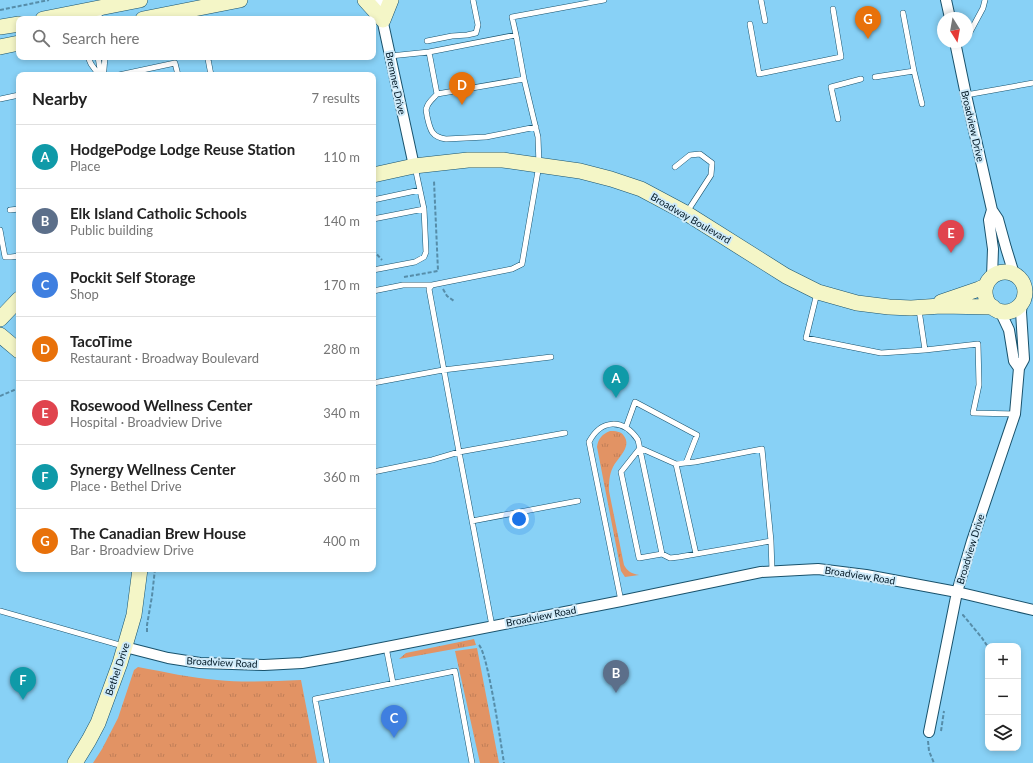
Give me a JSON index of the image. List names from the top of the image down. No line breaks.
{"streets":{"street":["Bremner Drive","Broadview Drive","Broadway Boulevard","Broadview Road","Bethel Drive"]},"crossings":[["Bremner Drive","Broadway Boulevard"],["Broadview Drive","Broadway Boulevard"],["Broadview Drive","Broadview Road"],["Broadview Road","Bethel Drive"]],"north":"bottom","page":{"pins":["G","D","E","A","B","F","C"],"search":"Search here","heading":["Nearby","7 results"],"list":[{"mark":"A","name":"HodgePodge Lodge Reuse Station","note":"Place","value":"110 m"},{"mark":"B","name":"Elk Island Catholic Schools","note":"Public building","value":"140 m"},{"mark":"C","name":"Pockit Self Storage","note":"Shop","value":"170 m"},{"mark":"D","name":"TacoTime","note":"Restaurant · Broadway Boulevard","value":"280 m"},{"mark":"E","name":"Rosewood Wellness Center","note":"Hospital · Broadview Drive","value":"340 m"},{"mark":"F","name":"Synergy Wellness Center","note":"Place · Bethel Drive","value":"360 m"},{"mark":"G","name":"The Canadian Brew House","note":"Bar · Broadview Drive","value":"400 m"}],"map_buttons":["+","−"]}}
